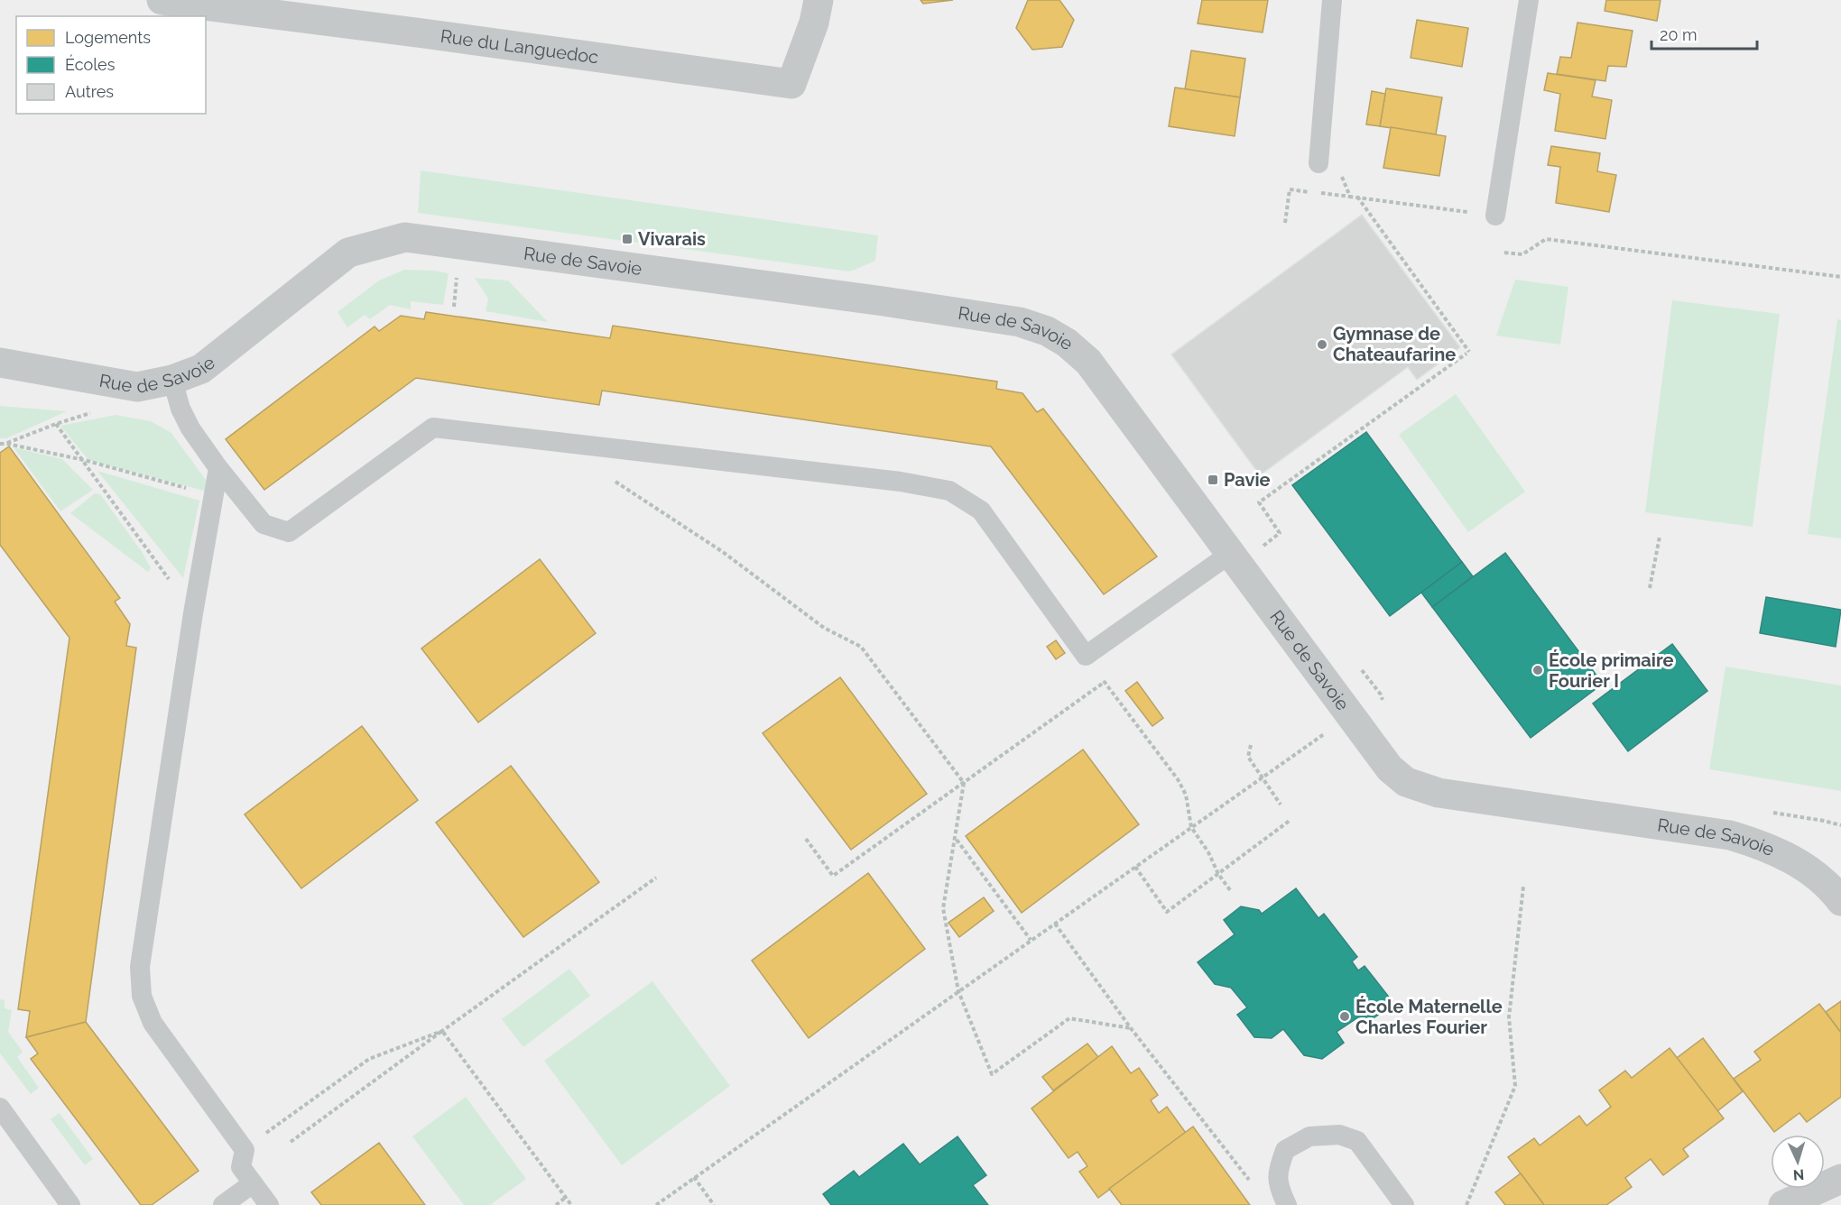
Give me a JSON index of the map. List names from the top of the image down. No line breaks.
{"streets":{"street":["Rue du Languedoc","Rue de Savoie"]},"places":{"transit":["Vivarais","Pavie"],"other":["Gymnase de Chateaufarine","École primaire Fourier I","École Maternelle Charles Fourier"]},"legend":["Logements","Écoles","Autres"],"scale_bar":"20 m","north":"bottom"}
